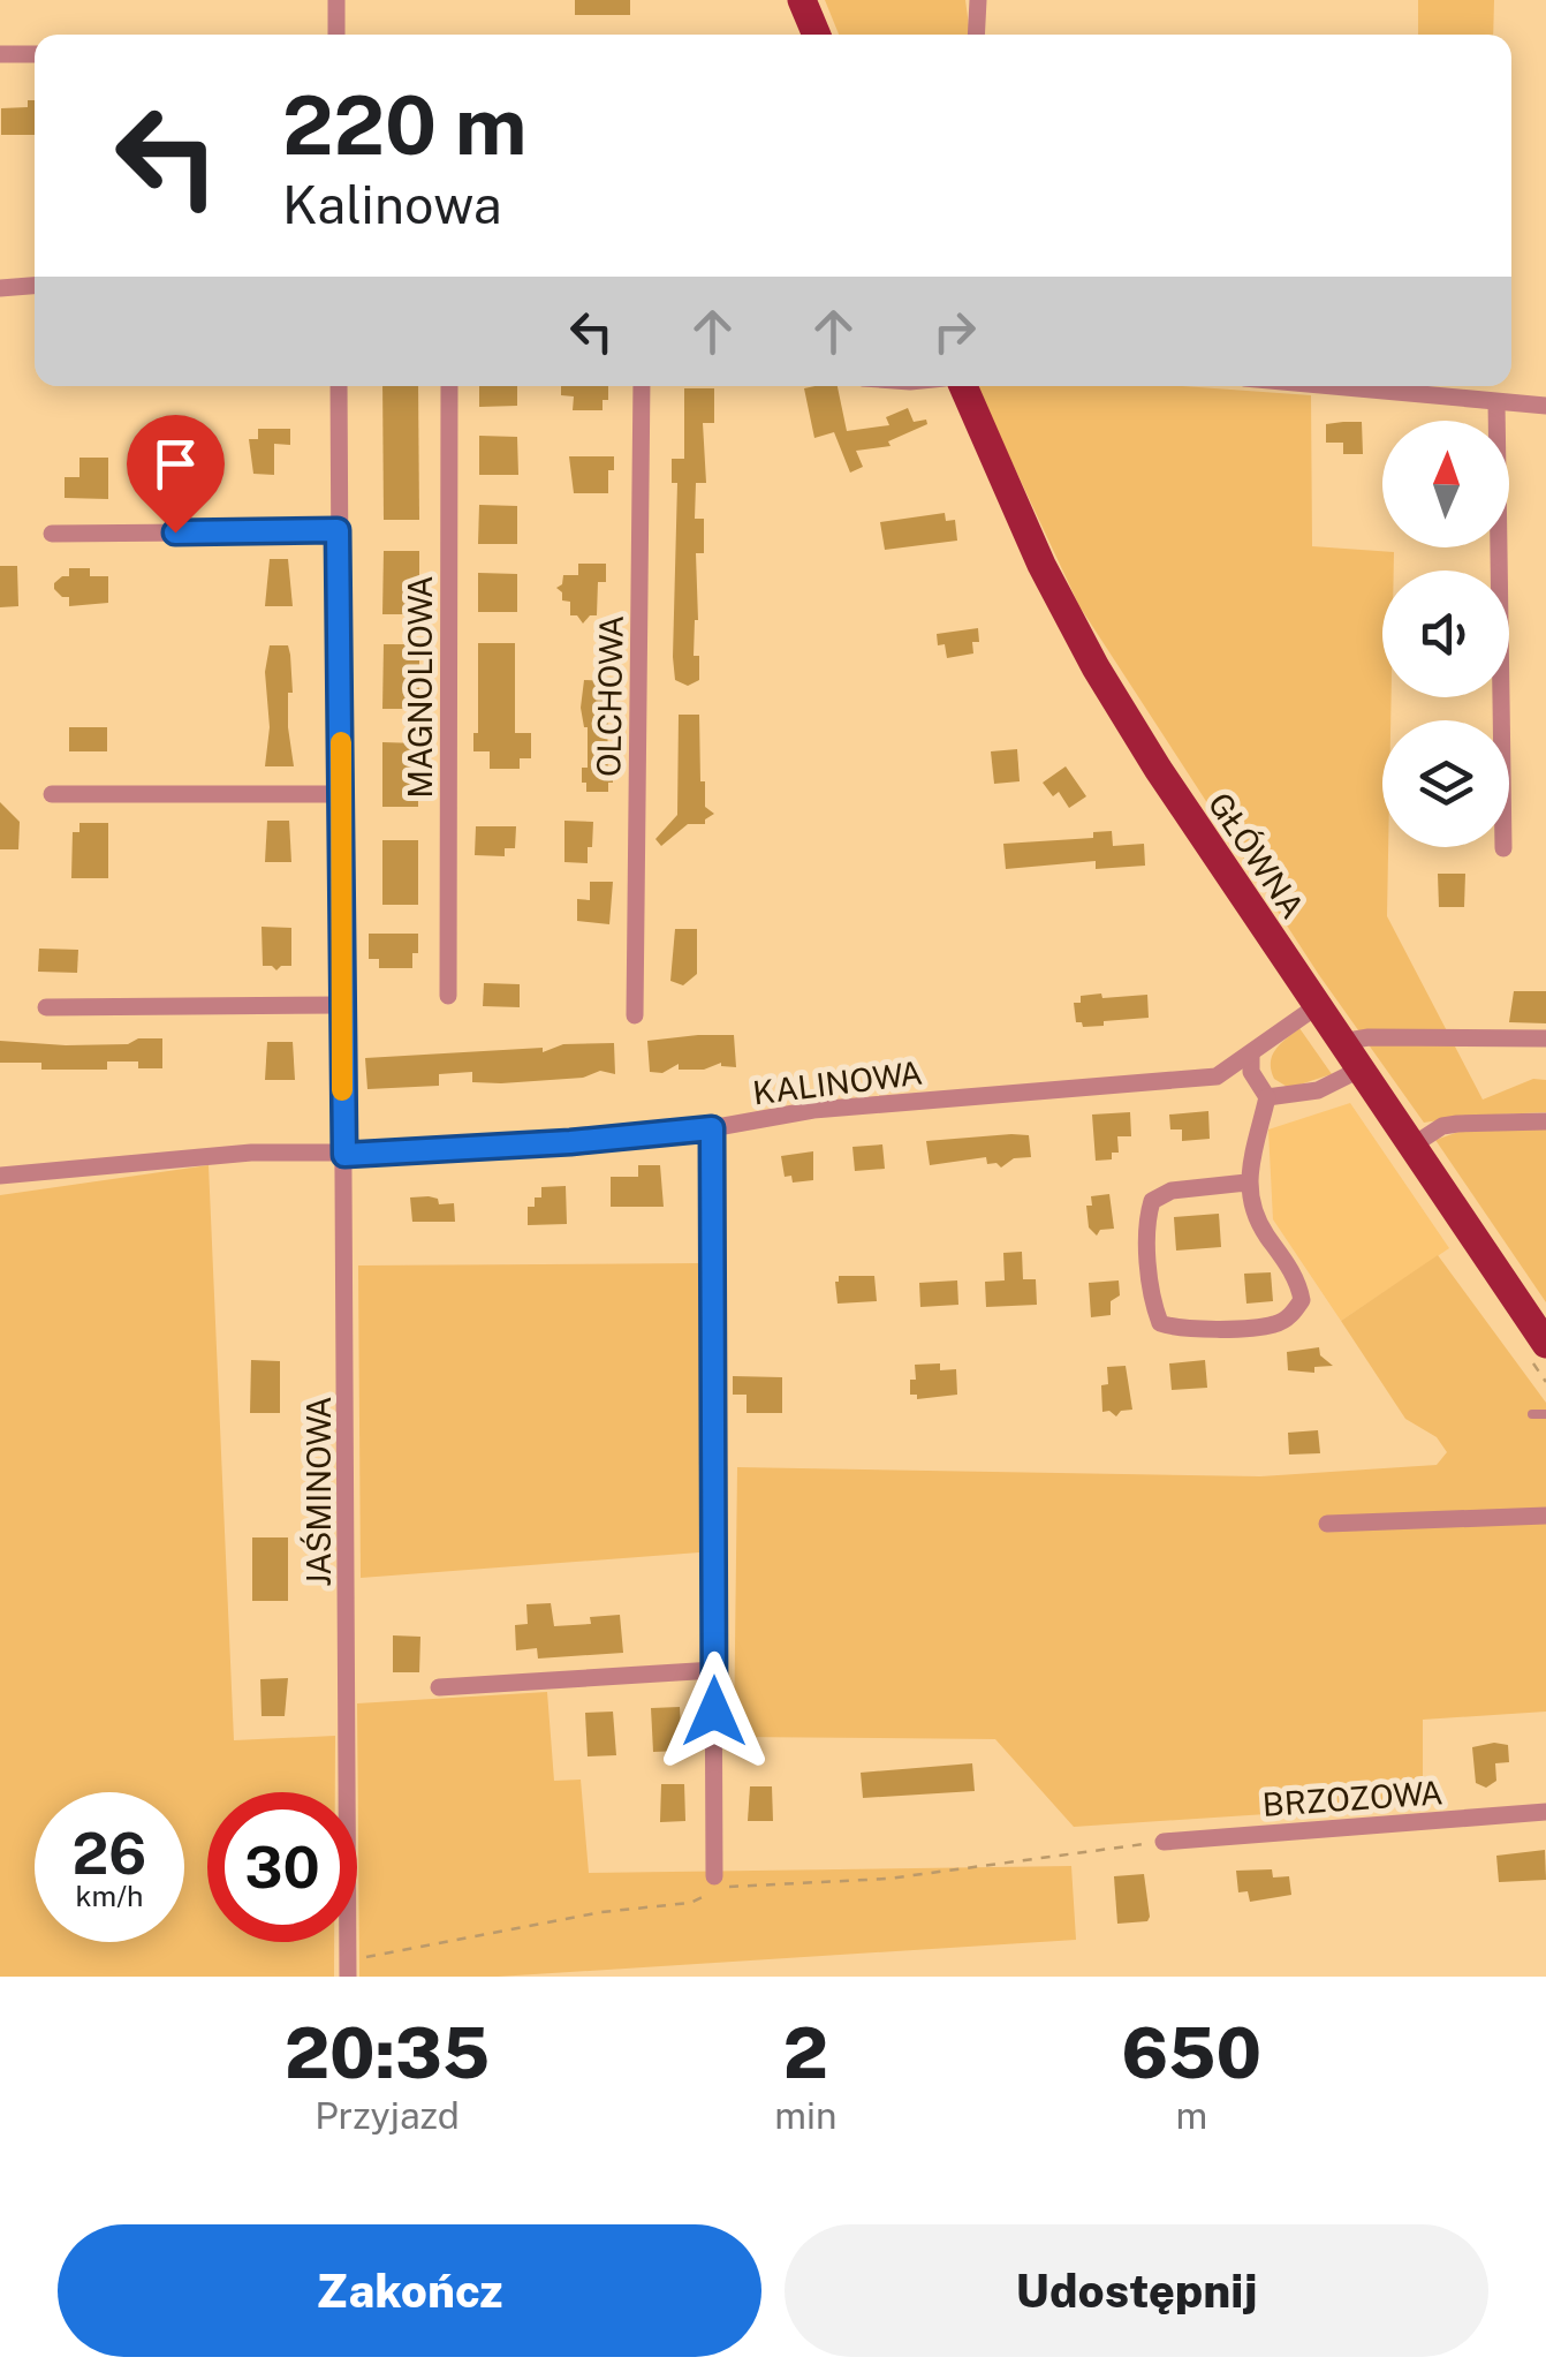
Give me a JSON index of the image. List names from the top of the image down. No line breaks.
{"streets":{"main road":["GŁÓWNA"],"street":["MAGNOLIOWA","OLCHOWA","KALINOWA","JAŚMINOWA","BRZOZOWA"]},"crossings":[["GŁÓWNA","KALINOWA"],["KALINOWA","JAŚMINOWA"]],"north":"top","page":{"turn":["220 m","Kalinowa"],"speed":"26 km/h","limit":"30","eta":["20:35","Przyjazd","2","min","650","m"],"buttons":["Zakończ","Udostępnij"]}}
